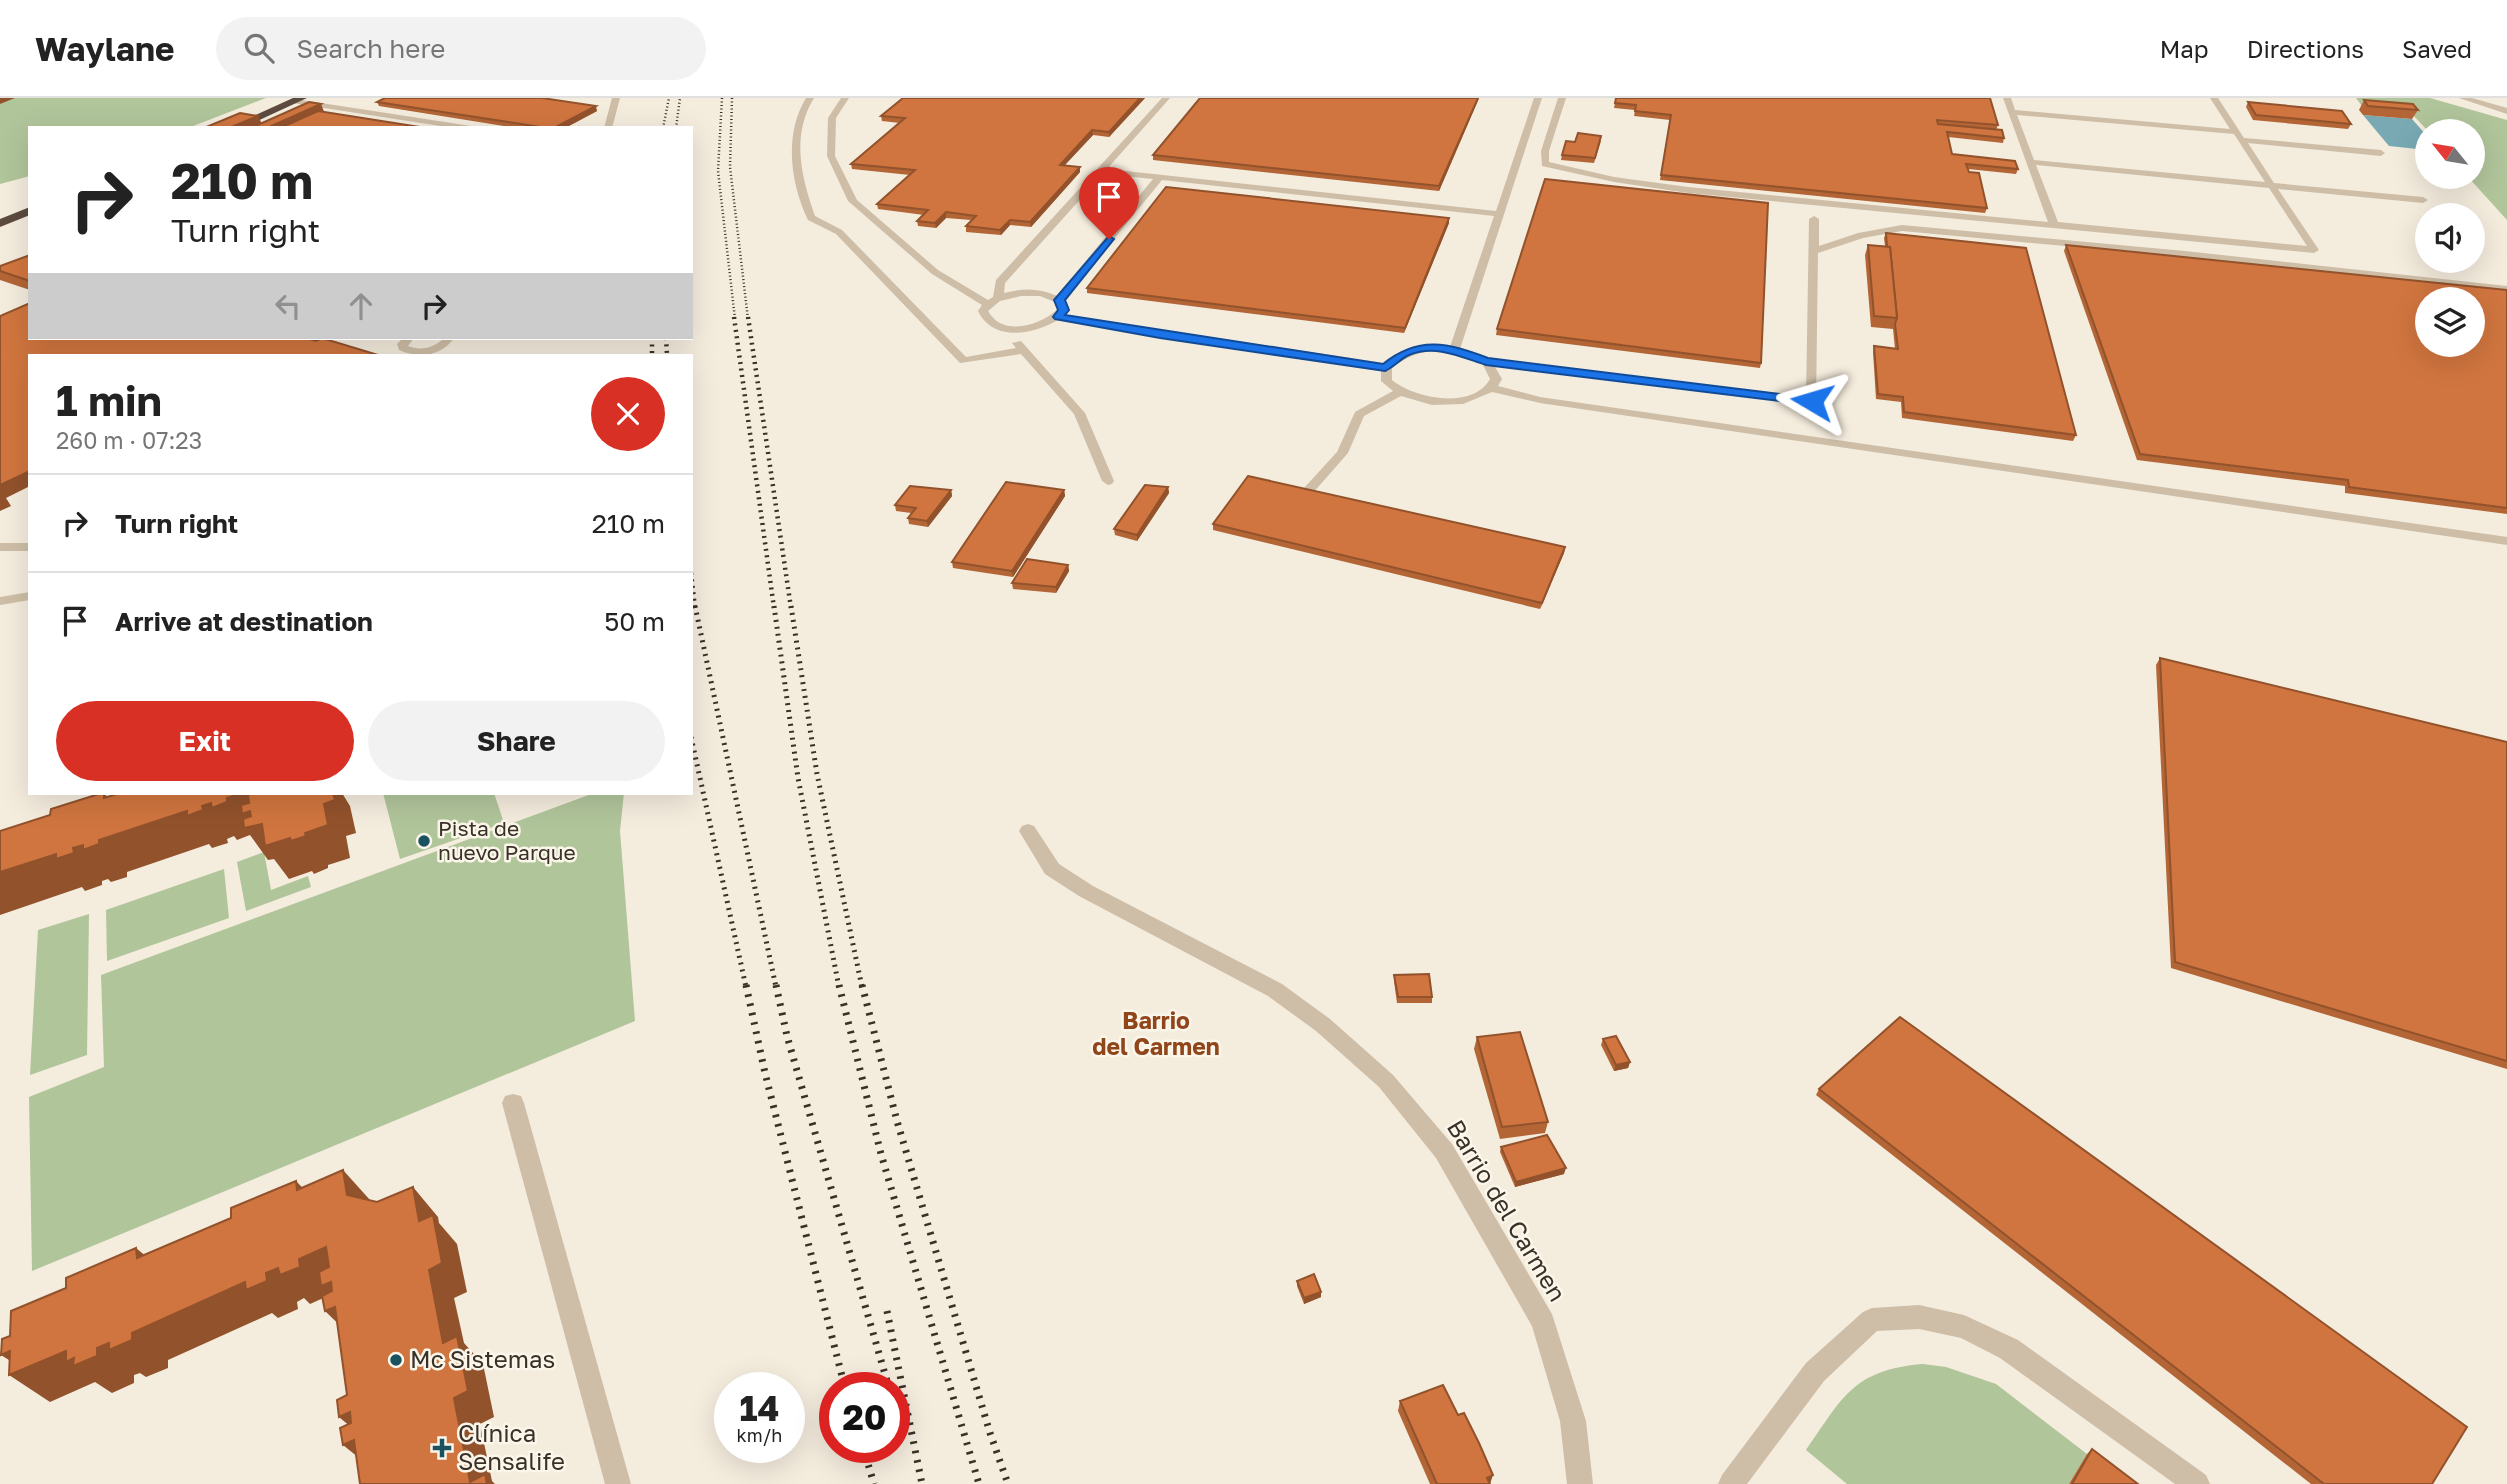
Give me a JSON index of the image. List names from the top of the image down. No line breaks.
{"streets":{"street":["Barrio del Carmen"]},"districts":["Barrio del Carmen"],"places":{"other":["Pista de nuevo Parque","Mc Sistemas"],"health":["Clínica Sensalife"]},"north":"top left","page":{"header":"Waylane","search":"Search here","nav":["Map","Directions","Saved"],"turn":["210 m","Turn right"],"heading":["1 min","260 m · 07:23"],"list":[{"name":"Turn right","value":"210 m"},{"name":"Arrive at destination","value":"50 m"}],"buttons":["Exit","Share"],"speed":"14 km/h","limit":"20"}}
